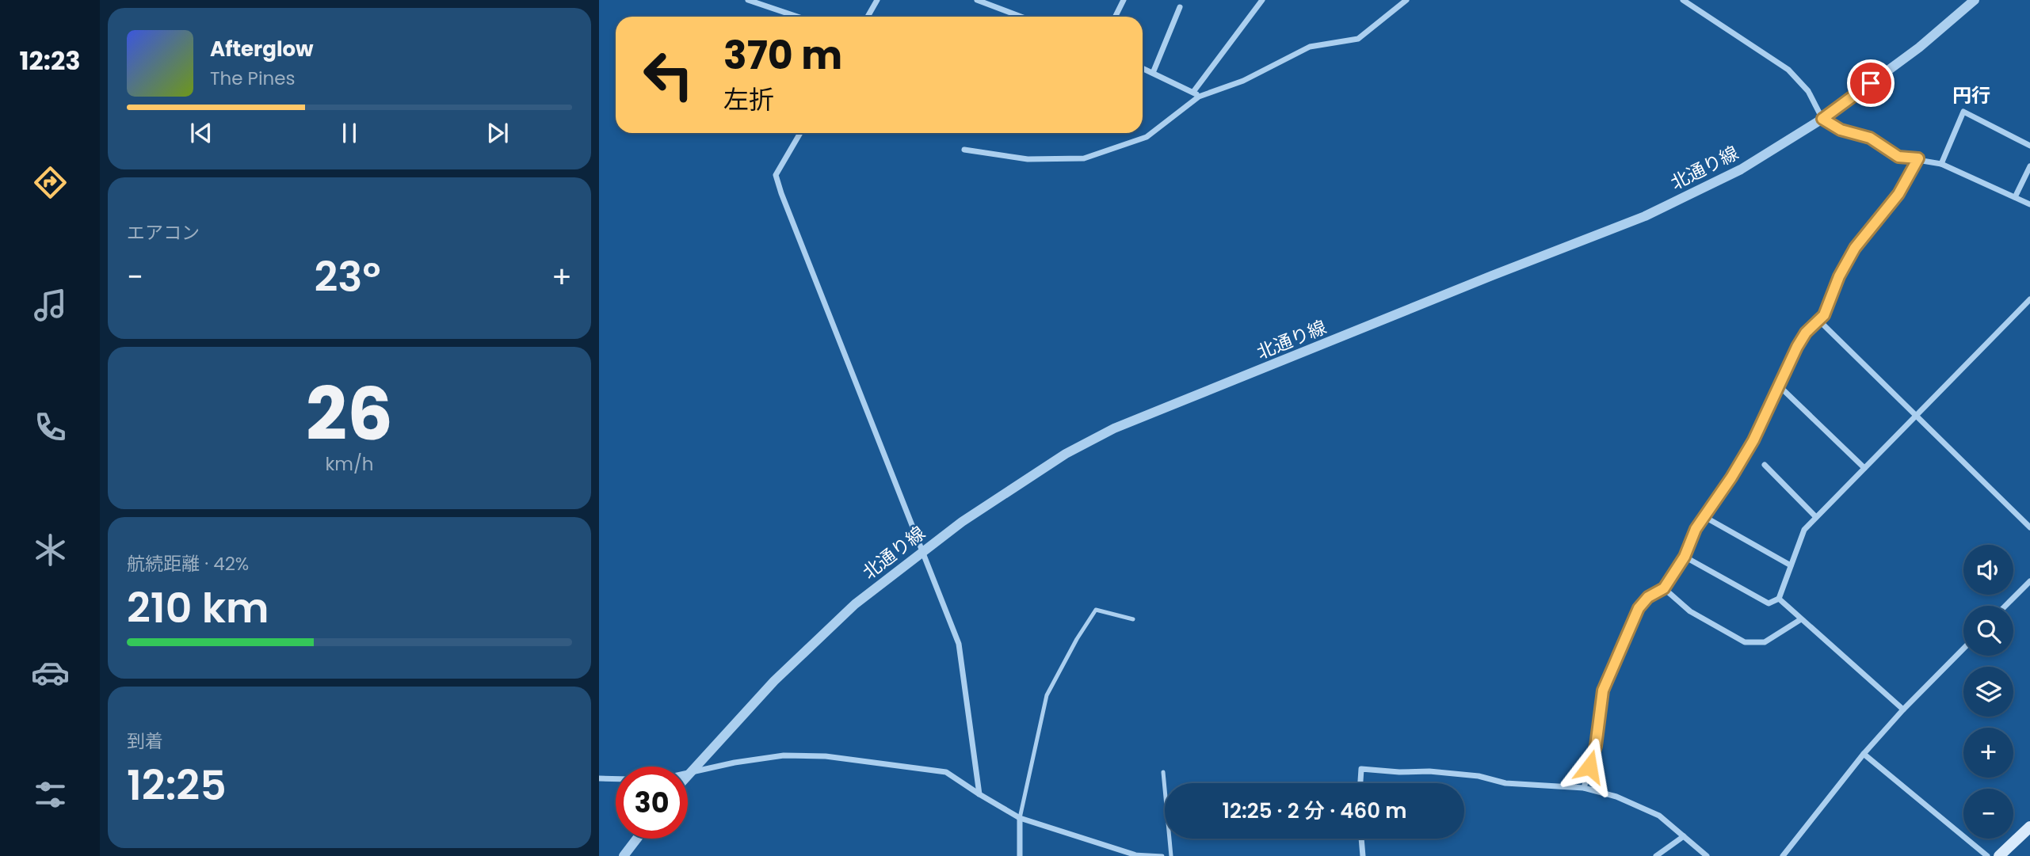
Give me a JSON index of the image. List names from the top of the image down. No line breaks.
{"streets":{"street":["北通り線"]},"districts":["円行"],"page":{"tabs":"12:23","turn":["370 m","左折"],"song":["Afterglow","The Pines"],"tile":["エアコン",["26","km/h"],["航続距離 · 42%","210 km"],["到着","12:25"]],"heat":["−","23°","+"],"map_buttons":["+","−"],"limit":"30","trip":"12:25 · 2 分 · 460 m"}}
